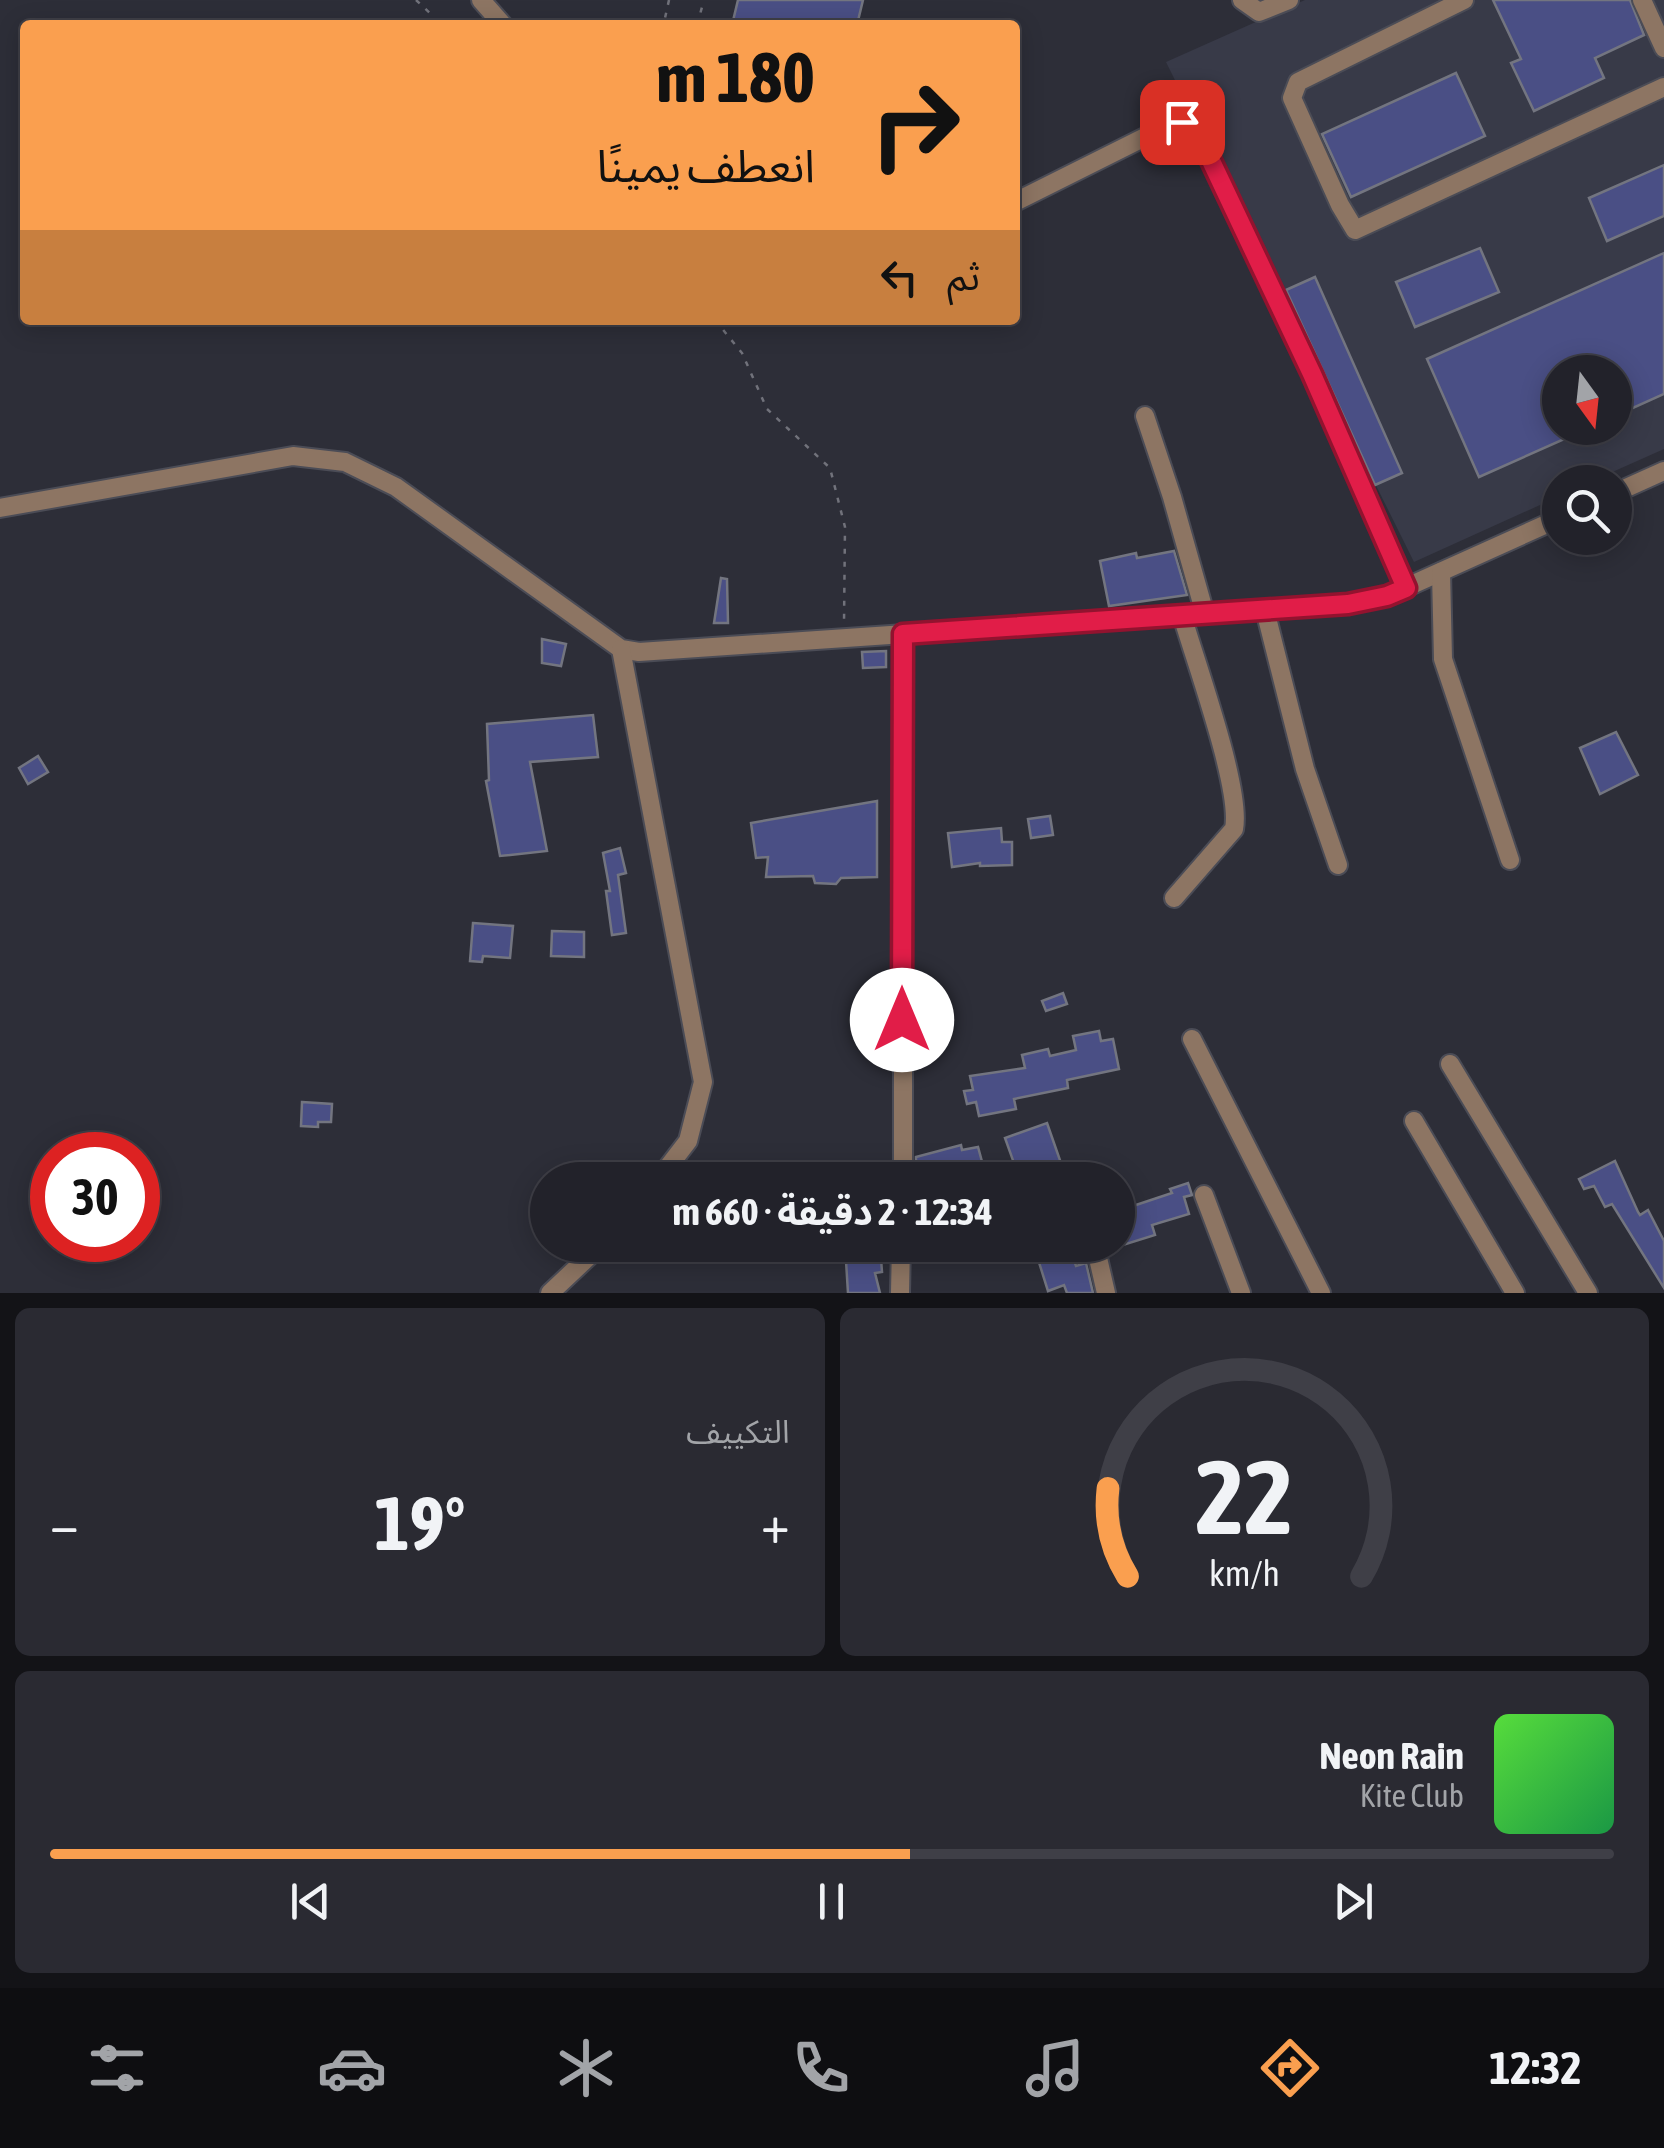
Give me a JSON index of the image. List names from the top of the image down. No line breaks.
{"north":"bottom","page":{"turn":["180 m","انعطف يمينًا"],"then":"ثم","limit":"30","trip":"12:34 · 2 دقيقة · 660 m","tile":"التكييف","heat":["−","19°","+"],"song":["Neon Rain","Kite Club"],"tabs":"12:32","gauge":["22","km/h"]}}
